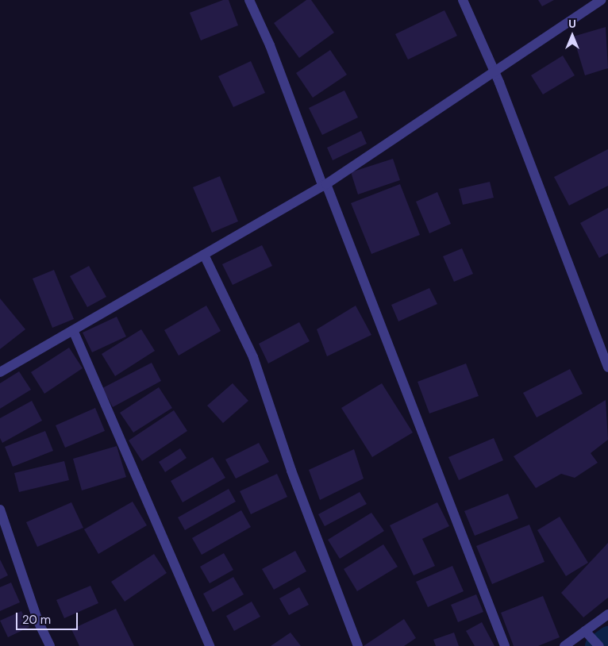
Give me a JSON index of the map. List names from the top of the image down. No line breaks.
{"scale_bar":"20 m","north":"top"}
